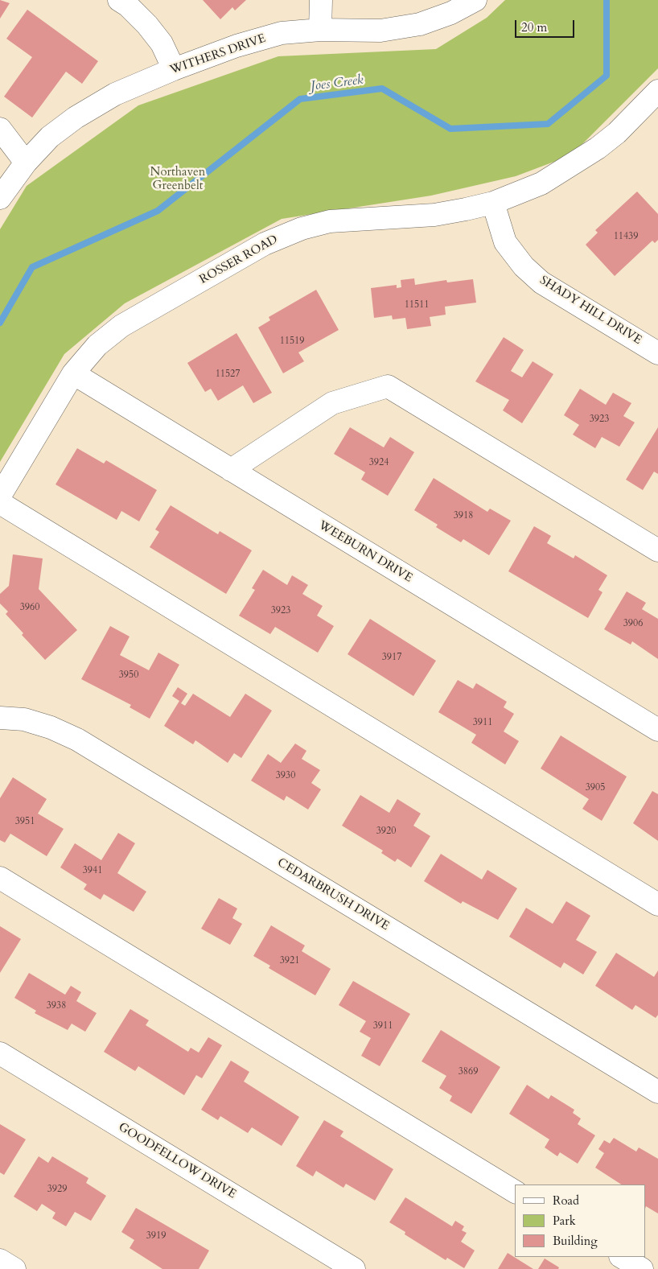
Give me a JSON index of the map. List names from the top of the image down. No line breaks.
{"streets":{"street":["WITHERS DRIVE","ROSSER ROAD","SHADY HILL DRIVE","WEEBURN DRIVE","CEDARBRUSH DRIVE","GOODFELLOW DRIVE"]},"crossings":[["ROSSER ROAD","SHADY HILL DRIVE"],["ROSSER ROAD","WEEBURN DRIVE"]],"water":["Joes Creek"],"parks":["Northaven Greenbelt"],"house_numbers":["11439","11511","11519","11527","3923","3924","3918","3960","3923","3906","3917","3950","3911","3930","3905","3951","3920","3941","3921","3938","3911","3869","3929","3919"],"legend":["Road","Park","Building"],"scale_bar":"20 m"}
